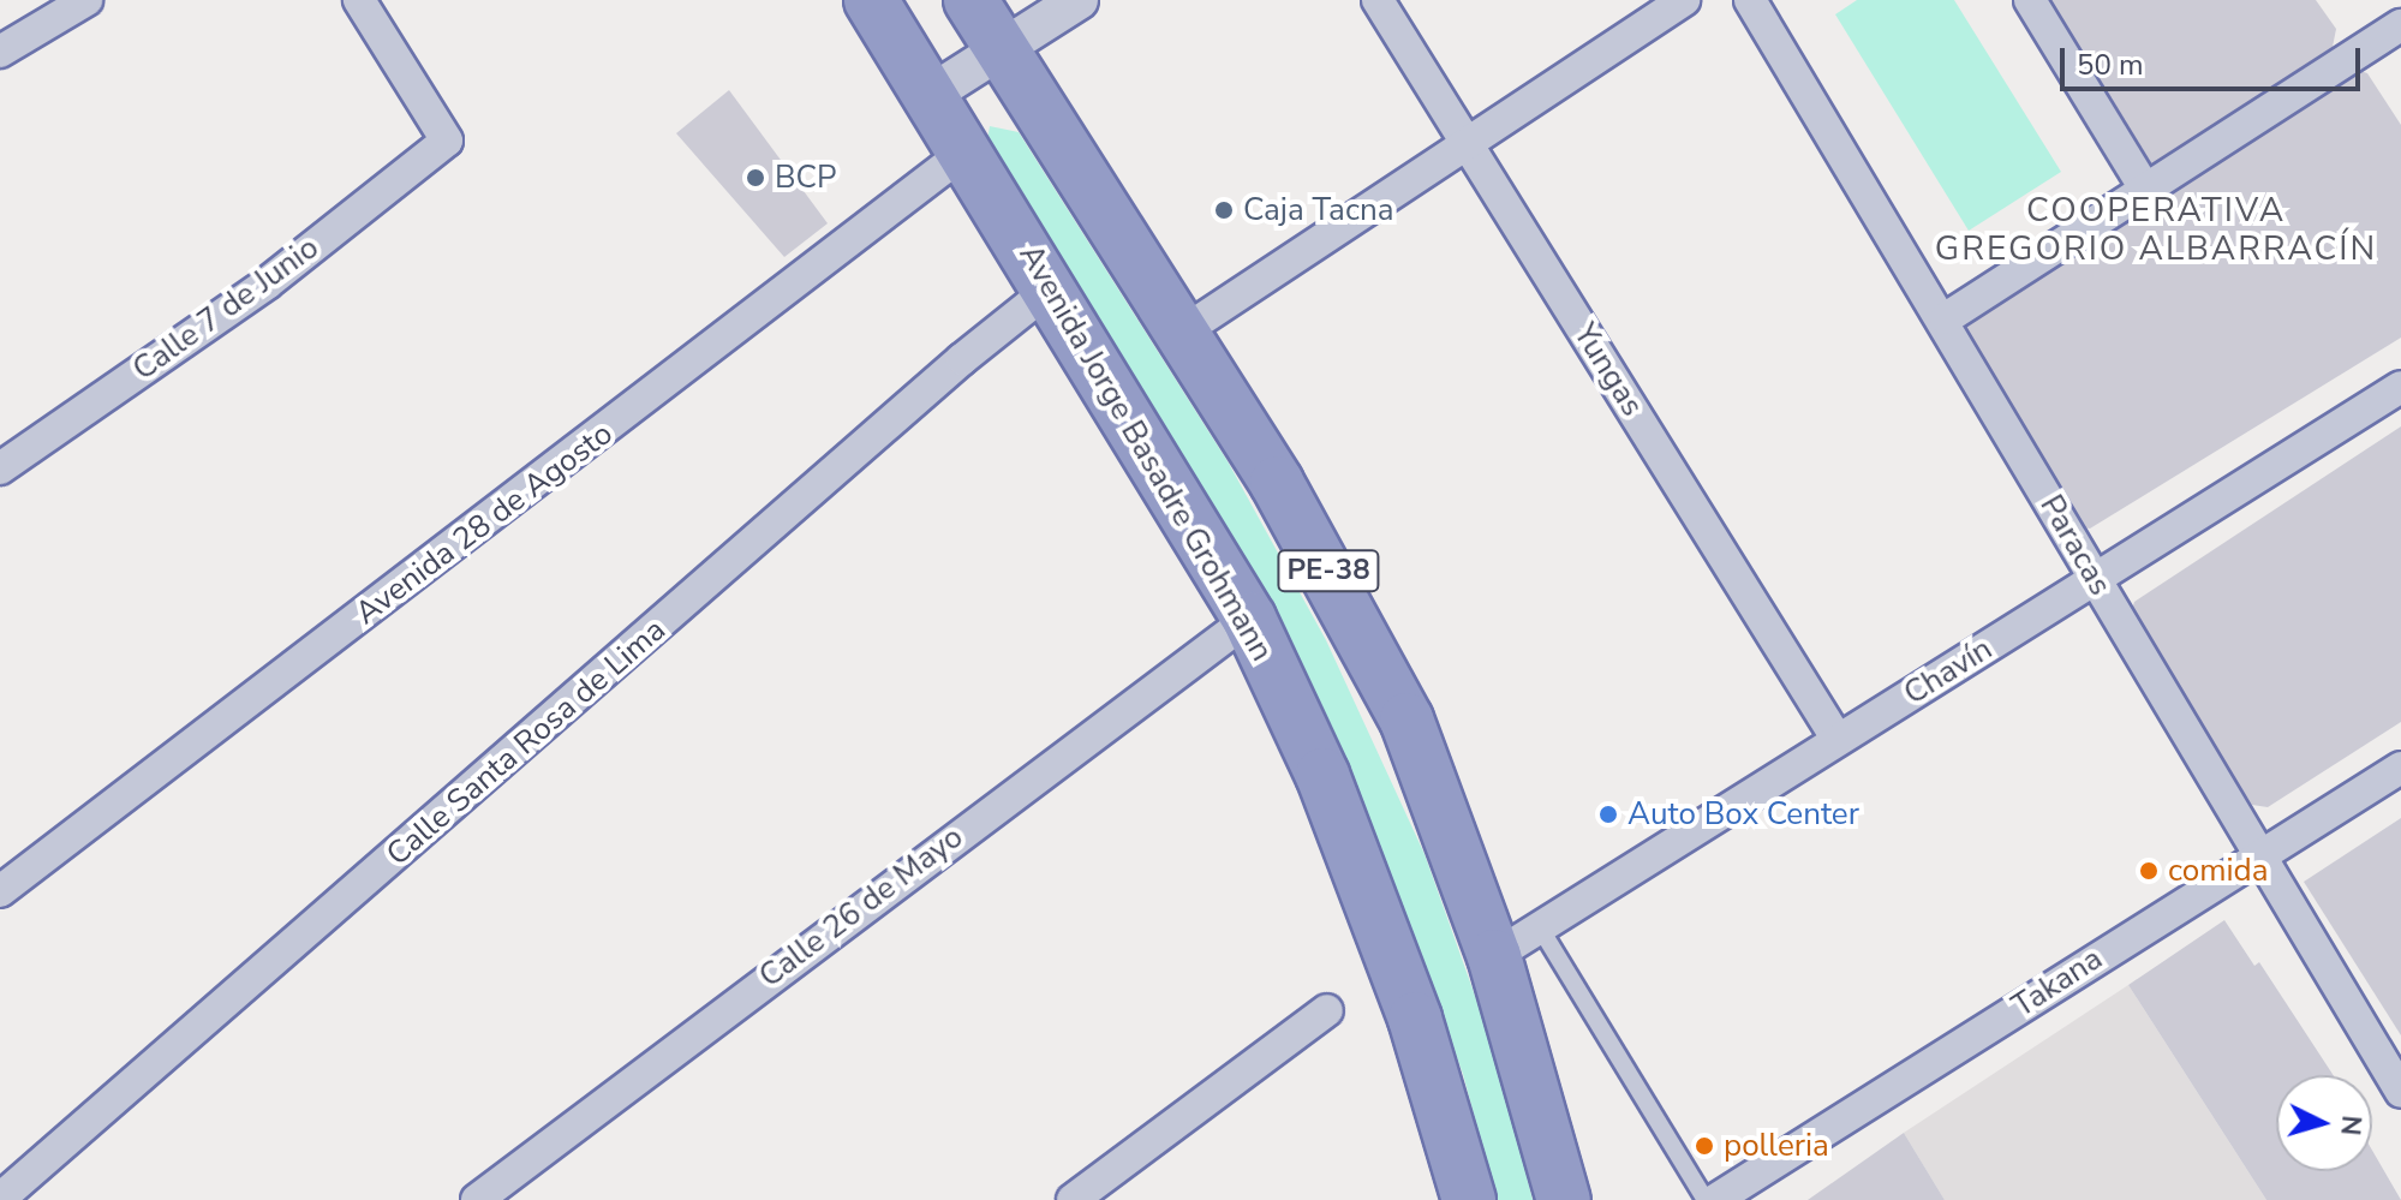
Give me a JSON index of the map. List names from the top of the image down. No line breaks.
{"streets":{"highway":["Avenida Jorge Basadre Grohmann","PE-38"],"street":["Calle 7 de Junio","Yungas","Avenida 28 de Agosto","Paracas","Chavín","Calle Santa Rosa de Lima","Calle 26 de Mayo","Takana"]},"crossings":[["Yungas","Chavín"],["Avenida Jorge Basadre Grohmann","Avenida 28 de Agosto"],["Avenida Jorge Basadre Grohmann","Calle Santa Rosa de Lima"],["Avenida Jorge Basadre Grohmann","Calle 26 de Mayo"],["Paracas","Chavín"],["Paracas","Takana"],["PE-38","Chavín"]],"districts":["COOPERATIVA GREGORIO ALBARRACÍN"],"places":["BCP","Caja Tacna","Auto Box Center","comida","polleria"],"scale_bar":"50 m","north":"right"}
